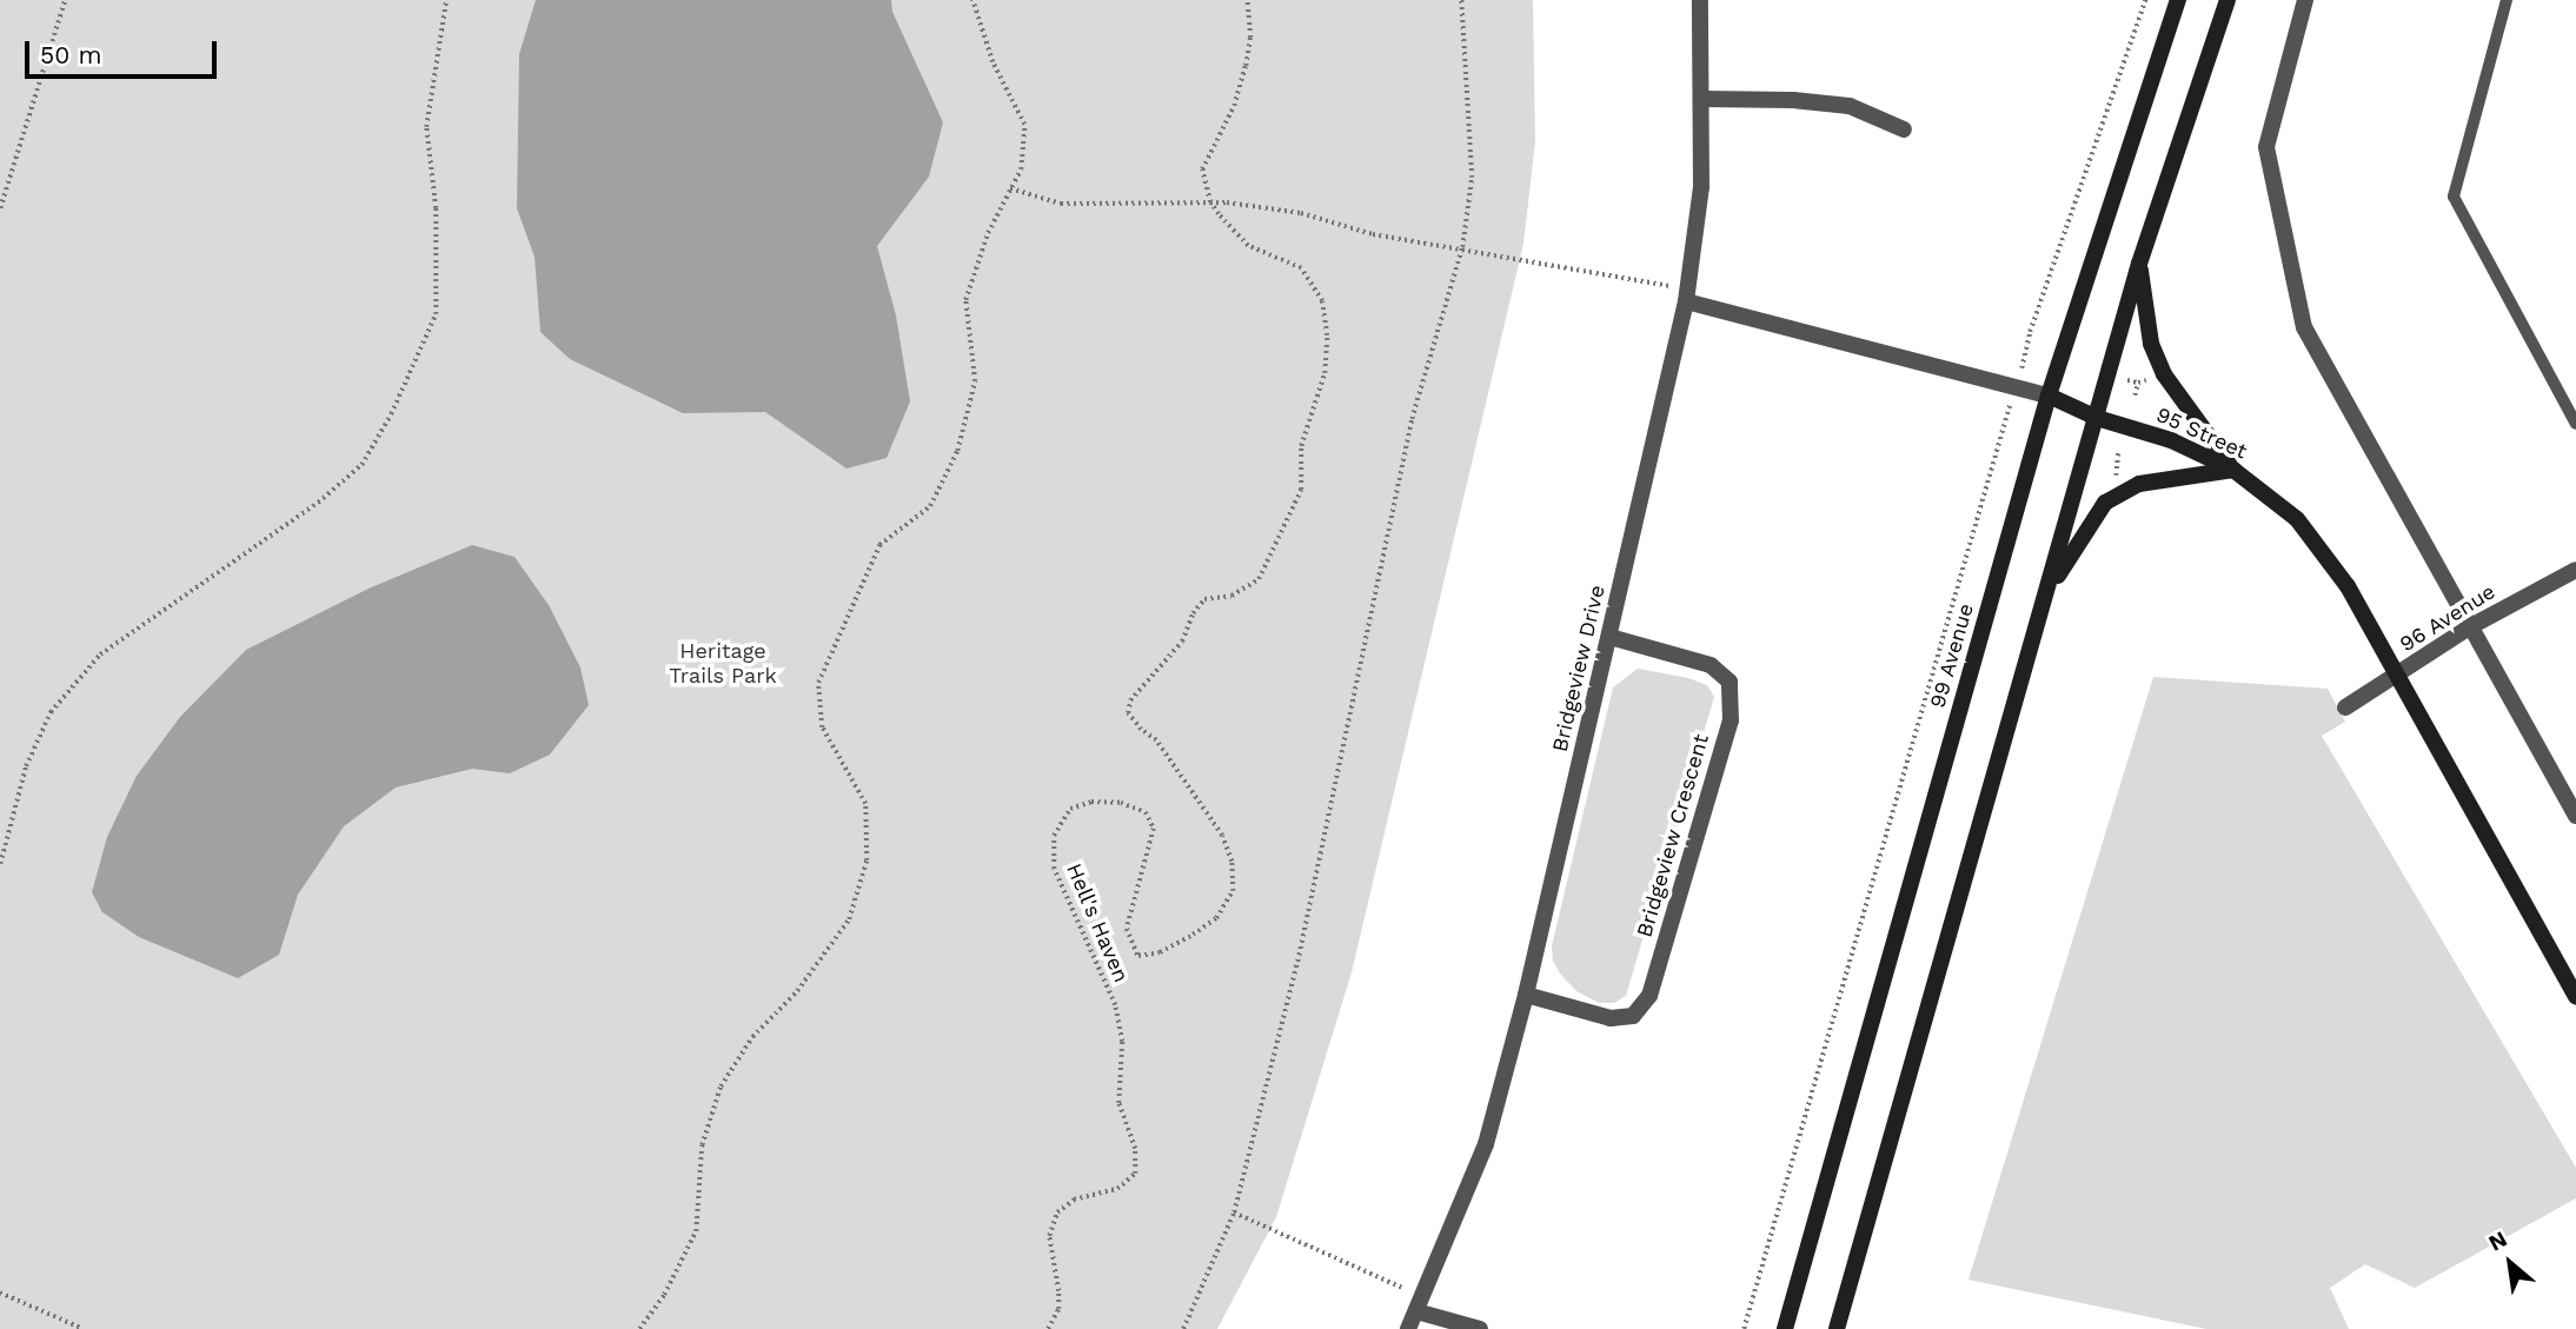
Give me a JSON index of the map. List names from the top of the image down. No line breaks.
{"streets":{"main road":["95 Street","99 Avenue"],"street":["96 Avenue","Bridgeview Drive","Bridgeview Crescent"],"path":["Hell's Haven"]},"crossings":[["95 Street","96 Avenue"],["95 Street","99 Avenue"],["95 Street","Bridgeview Drive"],["Bridgeview Drive","Bridgeview Crescent"]],"parks":["Heritage Trails Park"],"scale_bar":"50 m","north":"top left"}
